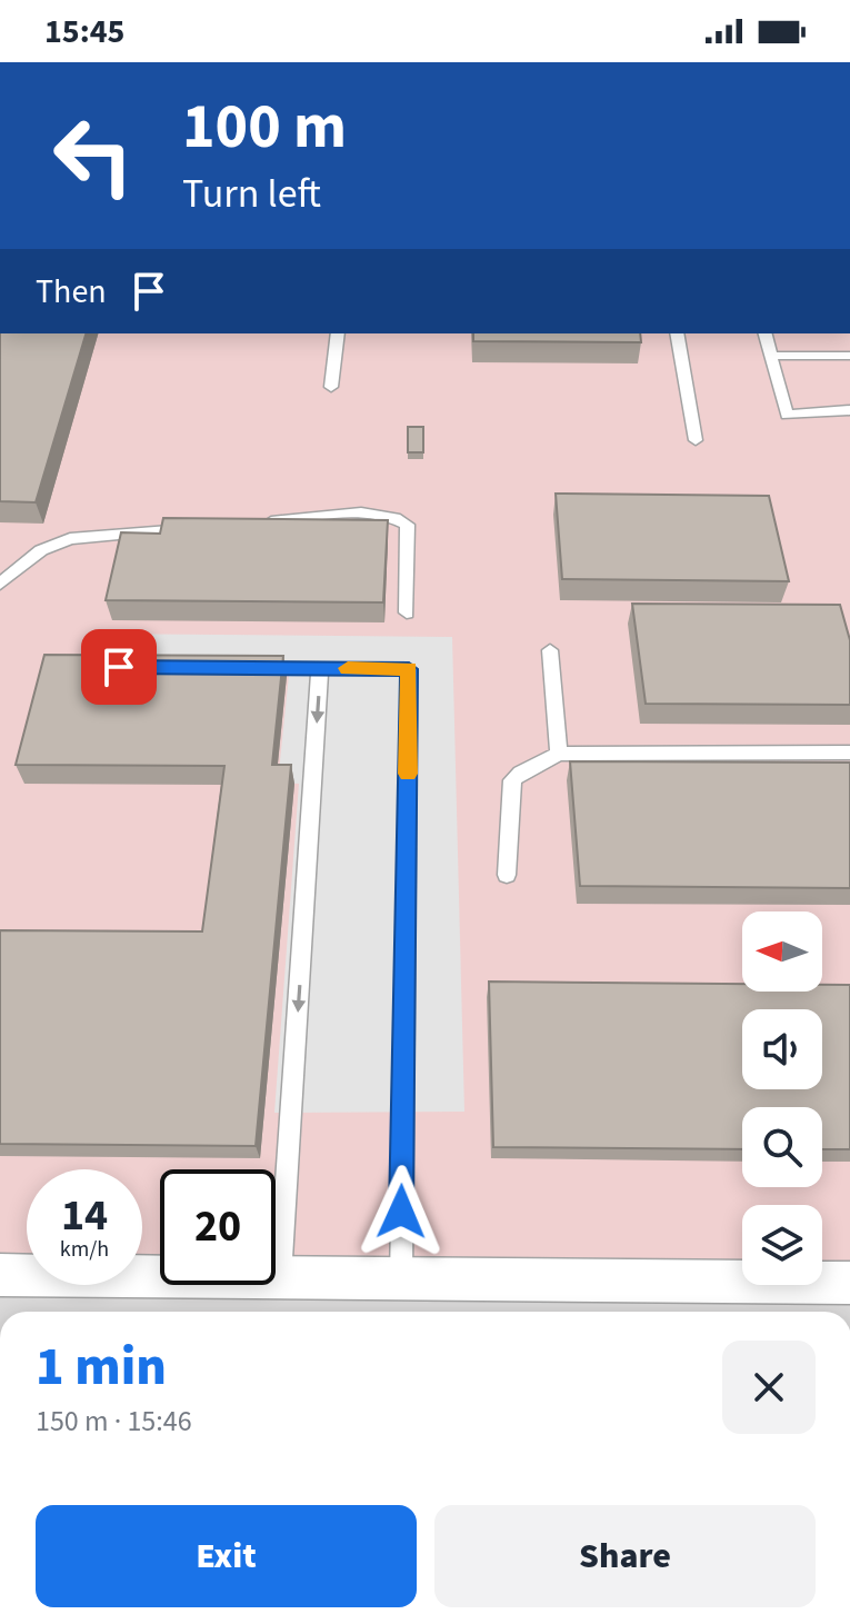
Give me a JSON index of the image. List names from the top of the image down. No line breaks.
{"north":"left","page":{"status":"15:45","turn":["100 m","Turn left"],"then":"Then","speed":"14 km/h","limit":"20","heading":["1 min","150 m · 15:46"],"buttons":["Exit","Share"]}}
